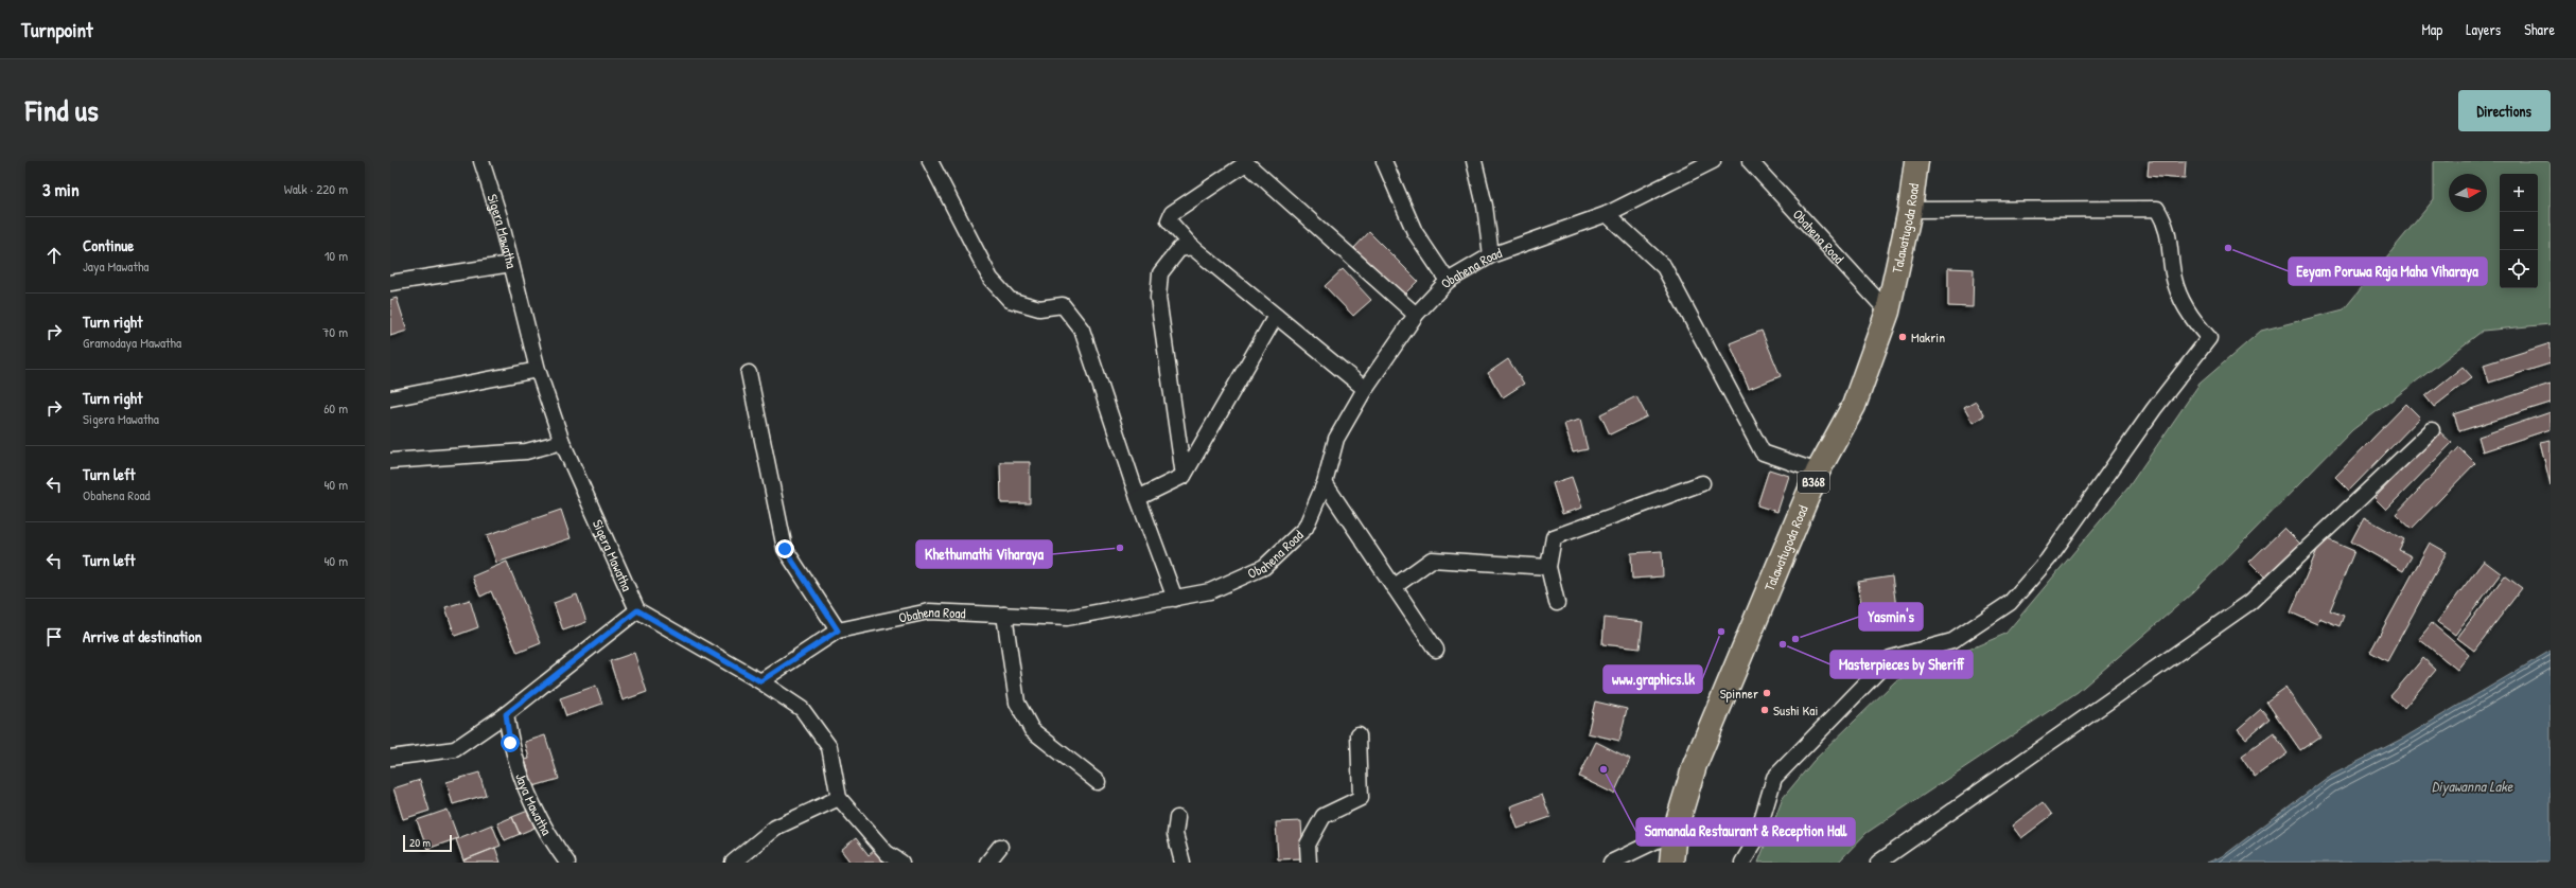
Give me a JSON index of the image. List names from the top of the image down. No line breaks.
{"streets":{"main road":["Talawatugoda Road","B368"],"street":["Sigera Mawatha","Obahena Road","Jaya Mawatha"]},"crossings":[["Talawatugoda Road","Obahena Road"]],"water":["Diyawanna Lake"],"places":["Eeyam Poruwa Raja Maha Viharaya","Makrin","Khethumathi Viharaya","www.graphics.lk","Yasmin's","Masterpieces by Sheriff","Spinner","Sushi Kai","Samanala Restaurant & Reception Hall"],"scale_bar":"20 m","north":"right","page":{"header":"Turnpoint","nav":["Map","Layers","Share"],"title":"Find us","buttons":"Directions","heading":["3 min","Walk · 220 m"],"map_buttons":["+","−"],"list":[["Continue","Jaya Mawatha","10 m"],["Turn right","Gramodaya Mawatha","70 m"],["Turn right","Sigera Mawatha","60 m"],["Turn left","Obahena Road","40 m"],["Turn left","40 m"],"Arrive at destination"],"scale":"20 m"}}
